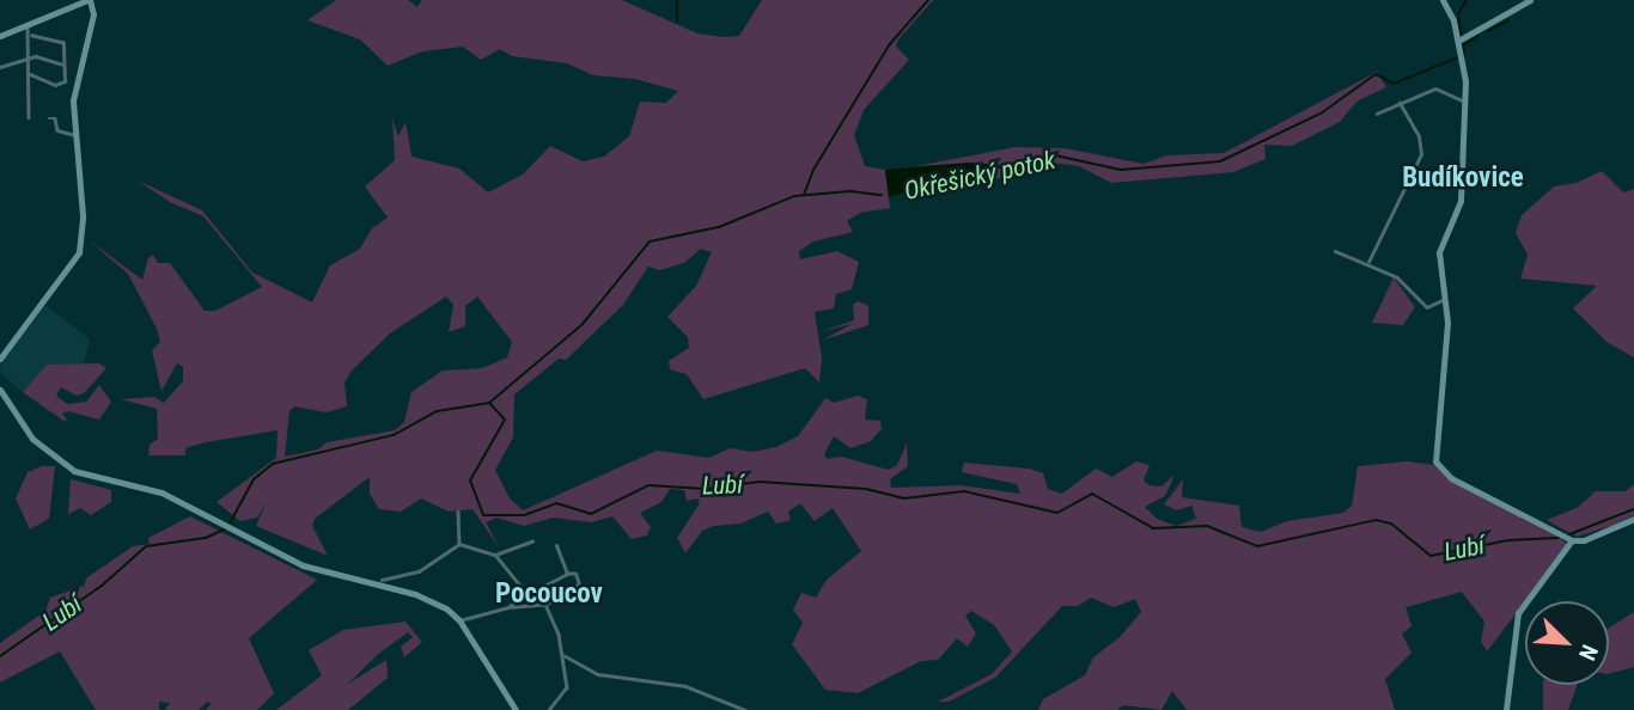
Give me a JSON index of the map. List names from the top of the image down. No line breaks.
{"districts":["Budíkovice","Pocoucov"],"water":["Okřešický potok","Lubí"],"north":"bottom right"}
